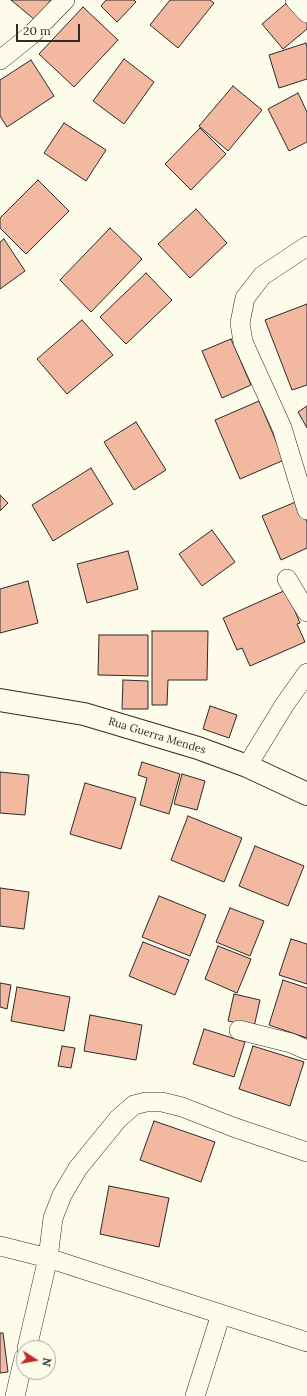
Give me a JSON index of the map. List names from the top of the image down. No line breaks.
{"streets":{"street":["Rua Guerra Mendes"]},"scale_bar":"20 m","north":"right"}
